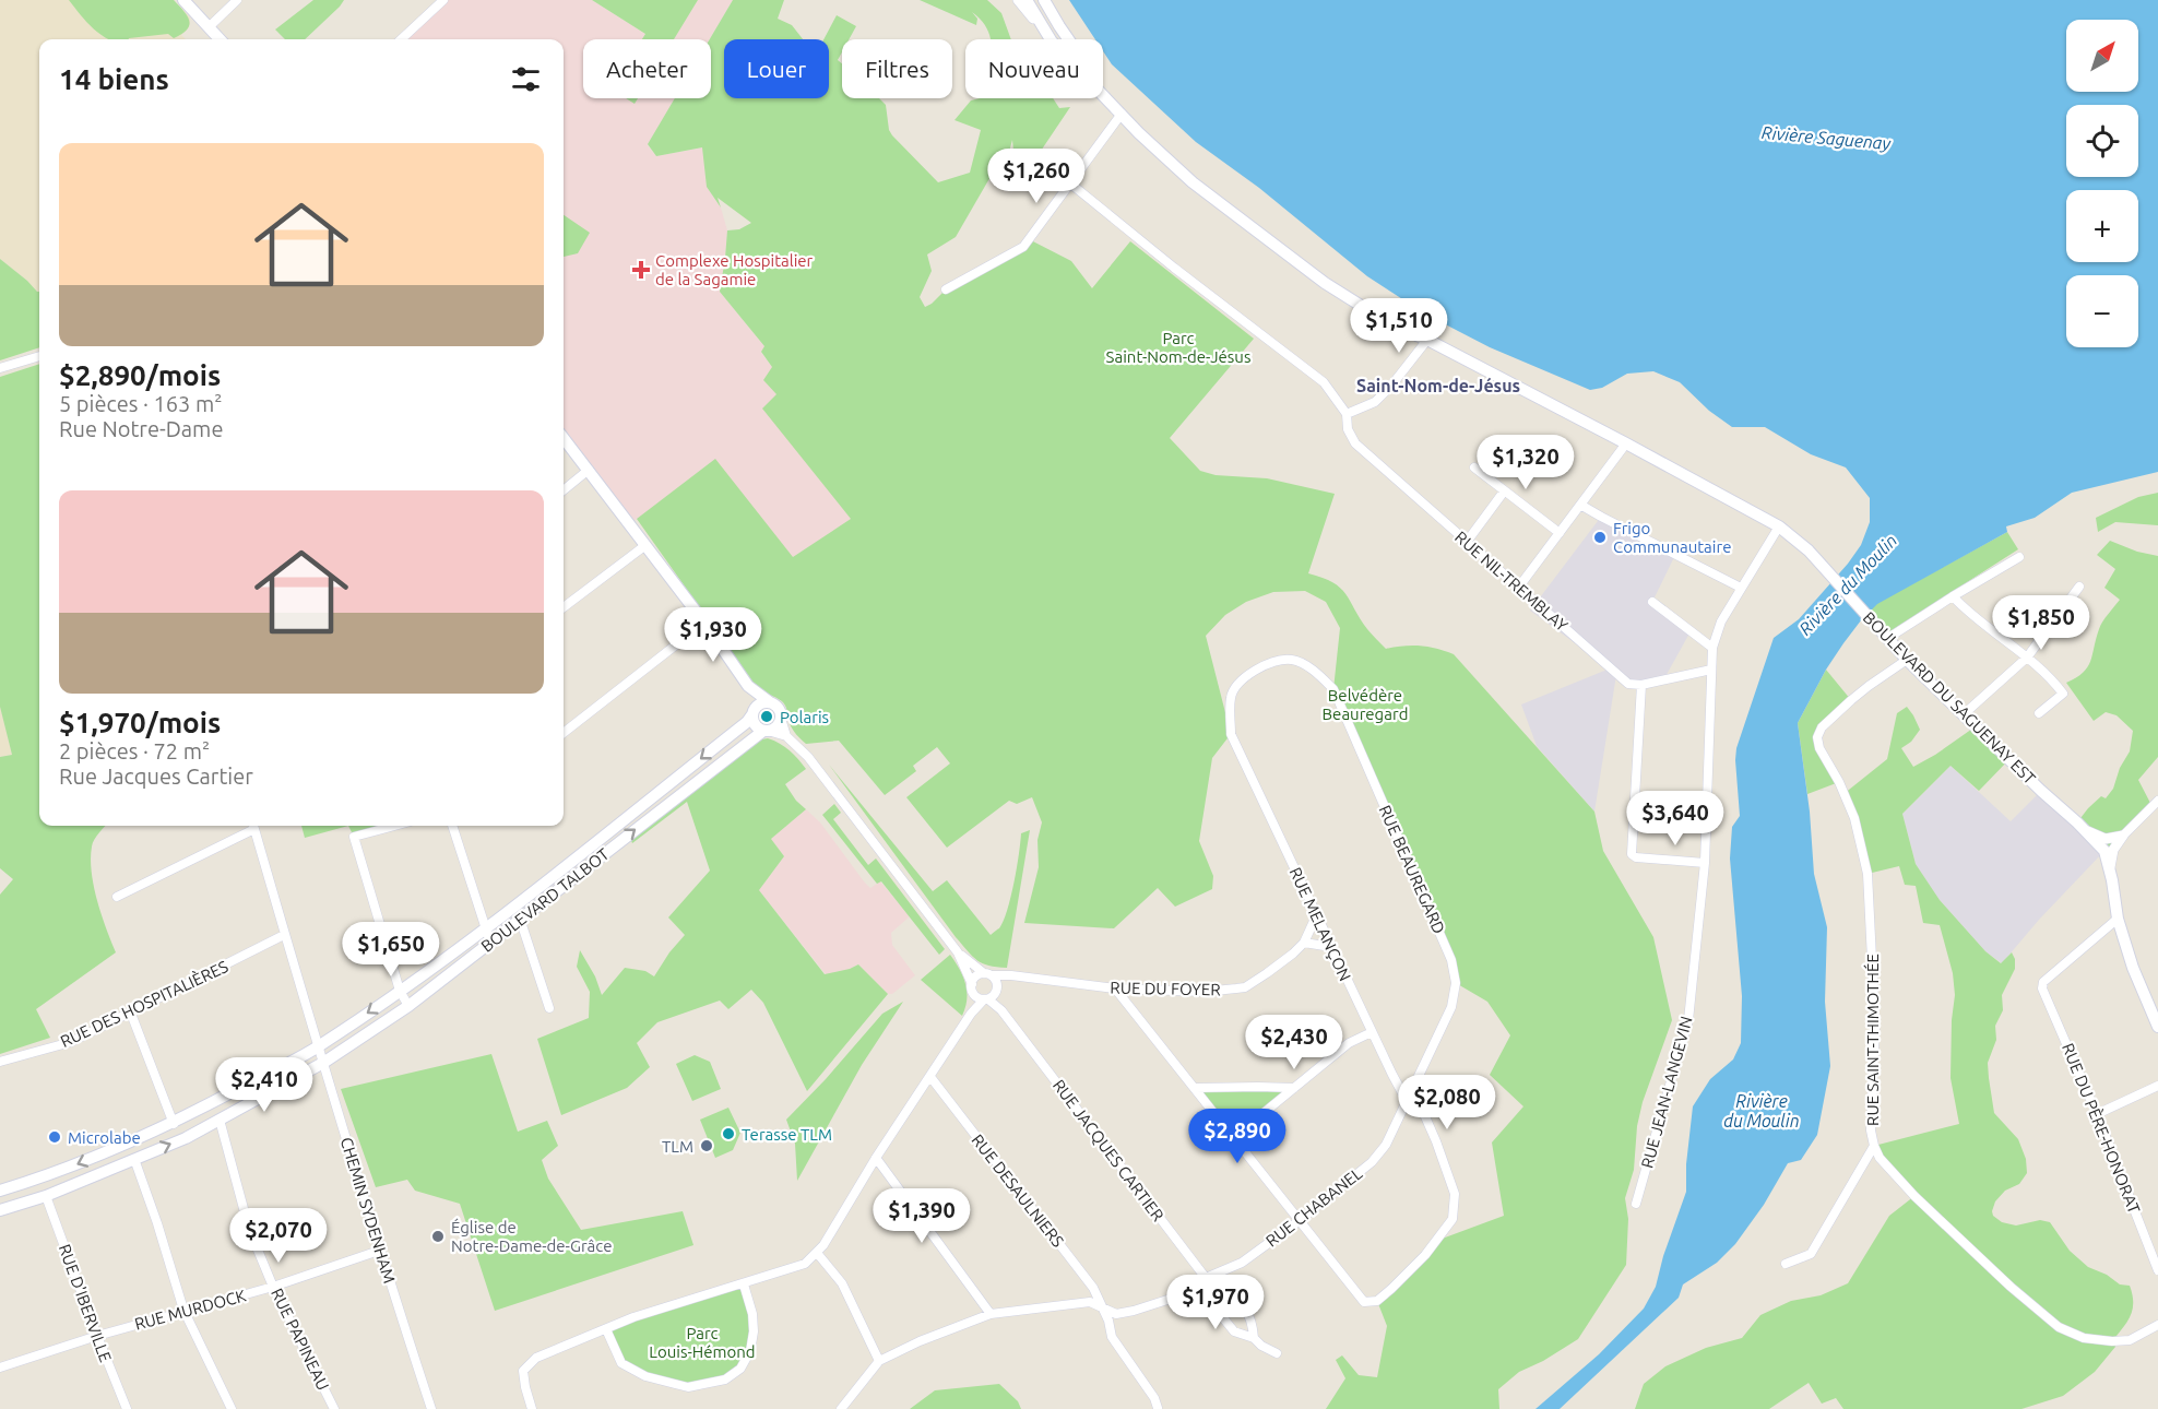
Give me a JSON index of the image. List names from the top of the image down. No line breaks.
{"streets":{"main road":["BOULEVARD DU SAGUENAY EST","BOULEVARD TALBOT"],"street":["RUE NIL-TREMBLAY","RUE BEAUREGARD","RUE MELANÇON","RUE DU FOYER","RUE DES HOSPITALIÈRES","RUE SAINT-THIMOTHÉE","RUE JEAN-LANGEVIN","RUE DU PÈRE-HONORAT","RUE JACQUES CARTIER","RUE DESAULNIERS","RUE CHABANEL","CHEMIN SYDENHAM","RUE D'IBERVILLE","RUE MURDOCK","RUE PAPINEAU"]},"crossings":[["BOULEVARD DU SAGUENAY EST","RUE SAINT-THIMOTHÉE"],["BOULEVARD DU SAGUENAY EST","RUE JEAN-LANGEVIN"],["BOULEVARD DU SAGUENAY EST","RUE DU PÈRE-HONORAT"],["RUE BEAUREGARD","RUE MELANÇON"],["RUE BEAUREGARD","RUE CHABANEL"],["BOULEVARD TALBOT","CHEMIN SYDENHAM"],["BOULEVARD TALBOT","RUE D'IBERVILLE"],["BOULEVARD TALBOT","RUE PAPINEAU"],["RUE MELANÇON","RUE DU FOYER"],["RUE MELANÇON","RUE CHABANEL"],["RUE DU FOYER","RUE JACQUES CARTIER"],["RUE DES HOSPITALIÈRES","CHEMIN SYDENHAM"],["RUE JACQUES CARTIER","RUE CHABANEL"],["RUE DESAULNIERS","RUE CHABANEL"],["CHEMIN SYDENHAM","RUE MURDOCK"],["RUE D'IBERVILLE","RUE MURDOCK"],["RUE MURDOCK","RUE PAPINEAU"]],"districts":["Saint-Nom-de-Jésus"],"water":["Rivière Saguenay","Rivière du Moulin"],"parks":["Parc Saint-Nom-de-Jésus","Belvédère Beauregard","Parc Louis-Hémond"],"places":{"health":["Complexe Hospitalier de la Sagamie"],"other":["Frigo Communautaire","Polaris","Terasse TLM","Microlabe","TLM","Église de Notre-Dame-de-Grâce"]},"north":"top right","page":{"map_buttons":["+","−"],"chip":["Acheter","Louer","Filtres","Nouveau"],"heading":"14 biens","list":[{"name":"$2,890/mois","note":"5 pièces · 163 m² · Rue Notre-Dame"},{"name":"$1,970/mois","note":"2 pièces · 72 m² · Rue Jacques Cartier"}],"price":["$1,260","$1,510","$1,320","$1,850","$1,930","$3,640","$1,650","$2,430","$2,410","$2,080","$2,890","$1,390","$2,070","$1,970"]}}
